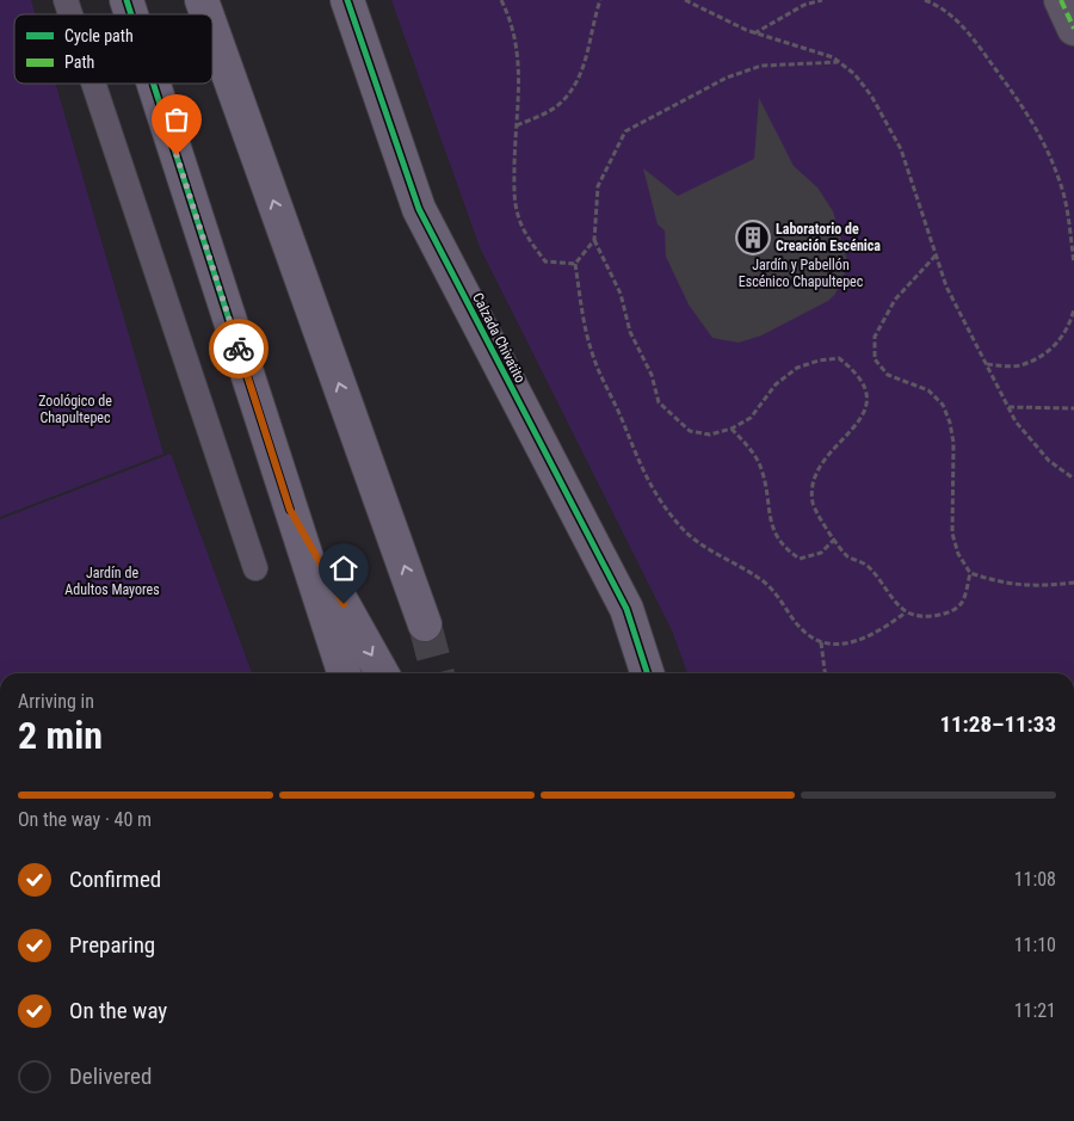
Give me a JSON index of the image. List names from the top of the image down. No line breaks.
{"streets":{"main road":["Calzada Chivatito"]},"parks":["Jardín y Pabellón Escénico Chapultepec","Zoológico de Chapultepec","Jardín de Adultos Mayores"],"places":{"building":["Laboratorio de Creación Escénica"]},"legend":["Cycle path","Path"],"page":{"heading":["2 min","Arriving in","11:28–11:33"],"bar":"On the way · 40 m","list":[["Confirmed","11:08"],["Preparing","11:10"],["On the way","11:21"],"Delivered"]}}
